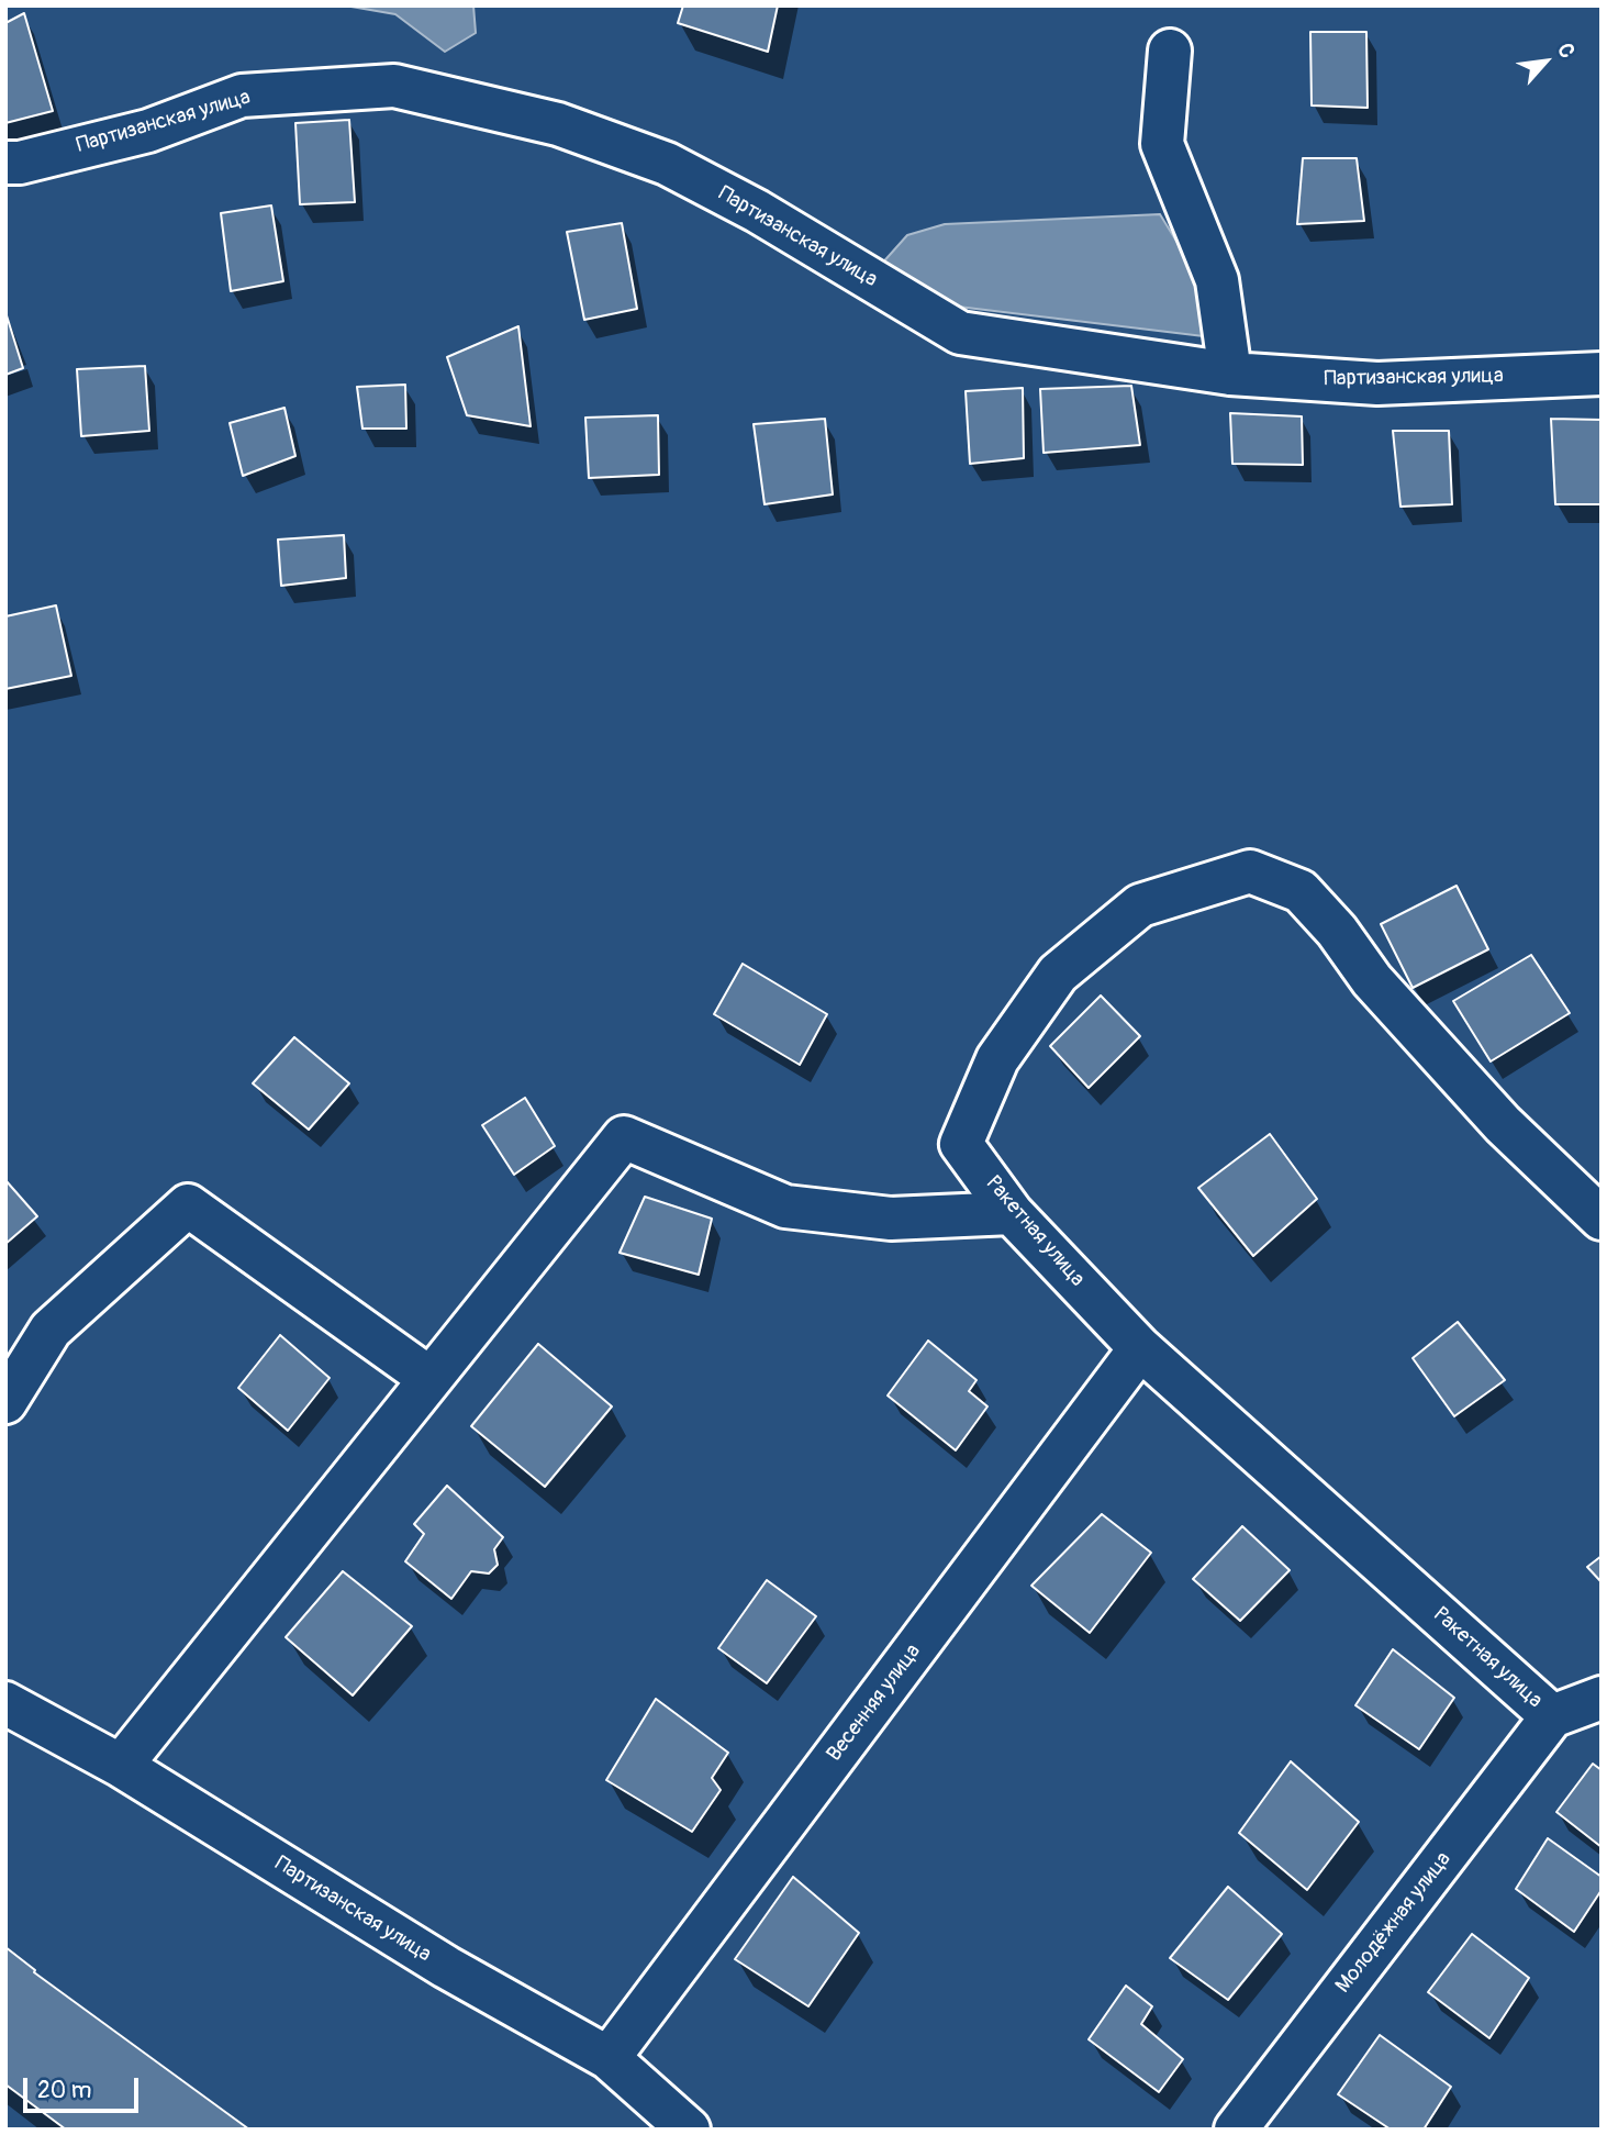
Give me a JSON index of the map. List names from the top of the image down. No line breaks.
{"streets":{"street":["Партизанская улица","Ракетная улица","Весенняя улица","Молодёжная улица"]},"crossings":[["Партизанская улица","Весенняя улица"],["Ракетная улица","Весенняя улица"],["Ракетная улица","Молодёжная улица"]],"scale_bar":"20 m","north":"top right"}
